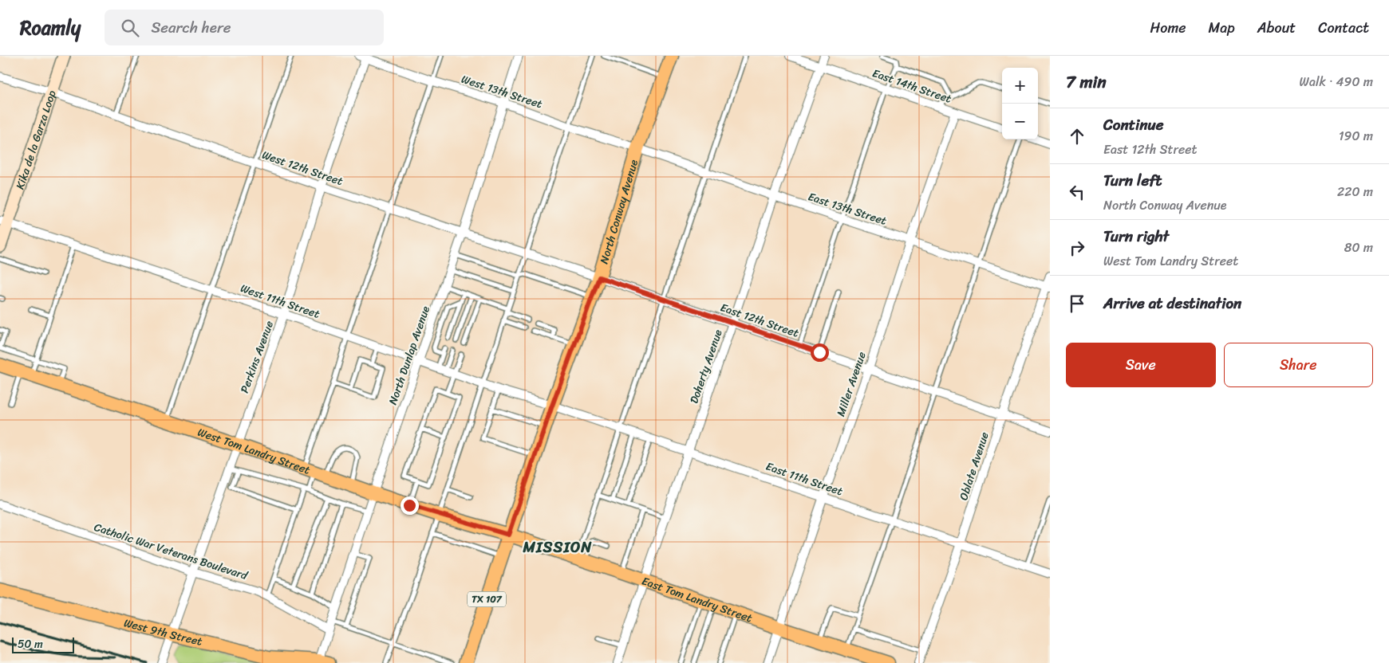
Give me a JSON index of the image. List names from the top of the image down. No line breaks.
{"streets":{"main road":["North Conway Avenue","West Tom Landry Street","TX 107","East Tom Landry Street","West 9th Street"],"street":["East 14th Street","West 13th Street","Kika de la Garza Loop","West 12th Street","East 13th Street","West 11th Street","East 12th Street","North Dunlap Avenue","Perkins Avenue","Doherty Avenue","Miller Avenue","Oblate Avenue","East 11th Street","Catholic War Veterans Boulevard"]},"crossings":[["East 14th Street","Doherty Avenue"],["East 14th Street","Miller Avenue"],["West 13th Street","East 13th Street"],["West 13th Street","North Conway Avenue"],["West 13th Street","North Dunlap Avenue"],["West 13th Street","Perkins Avenue"],["Kika de la Garza Loop","West 12th Street"],["Kika de la Garza Loop","West 11th Street"],["West 12th Street","North Conway Avenue"],["West 12th Street","East 12th Street"],["West 12th Street","North Dunlap Avenue"],["West 12th Street","Perkins Avenue"],["East 13th Street","North Conway Avenue"],["East 13th Street","Doherty Avenue"],["East 13th Street","Miller Avenue"],["East 13th Street","Oblate Avenue"],["North Conway Avenue","West 11th Street"],["North Conway Avenue","East 12th Street"],["North Conway Avenue","West Tom Landry Street"],["North Conway Avenue","East 11th Street"],["North Conway Avenue","East Tom Landry Street"],["West 11th Street","North Dunlap Avenue"],["West 11th Street","Perkins Avenue"],["West 11th Street","East 11th Street"],["East 12th Street","Doherty Avenue"],["East 12th Street","Miller Avenue"],["East 12th Street","Oblate Avenue"],["North Dunlap Avenue","West Tom Landry Street"],["North Dunlap Avenue","Catholic War Veterans Boulevard"],["North Dunlap Avenue","West 9th Street"],["Perkins Avenue","West Tom Landry Street"],["Perkins Avenue","Catholic War Veterans Boulevard"],["Perkins Avenue","West 9th Street"],["Doherty Avenue","East 11th Street"],["Doherty Avenue","East Tom Landry Street"],["Miller Avenue","East 11th Street"],["Miller Avenue","East Tom Landry Street"],["West Tom Landry Street","East Tom Landry Street"],["Oblate Avenue","East 11th Street"]],"districts":["MISSION"],"scale_bar":"50 m","page":{"header":"Roamly","search":"Search here","nav":["Home","Map","About","Contact"],"heading":["7 min","Walk · 490 m"],"map_buttons":["+","−"],"list":[["Continue","East 12th Street","190 m"],["Turn left","North Conway Avenue","220 m"],["Turn right","West Tom Landry Street","80 m"],"Arrive at destination"],"buttons":["Save","Share"],"scale":"50 m"}}
